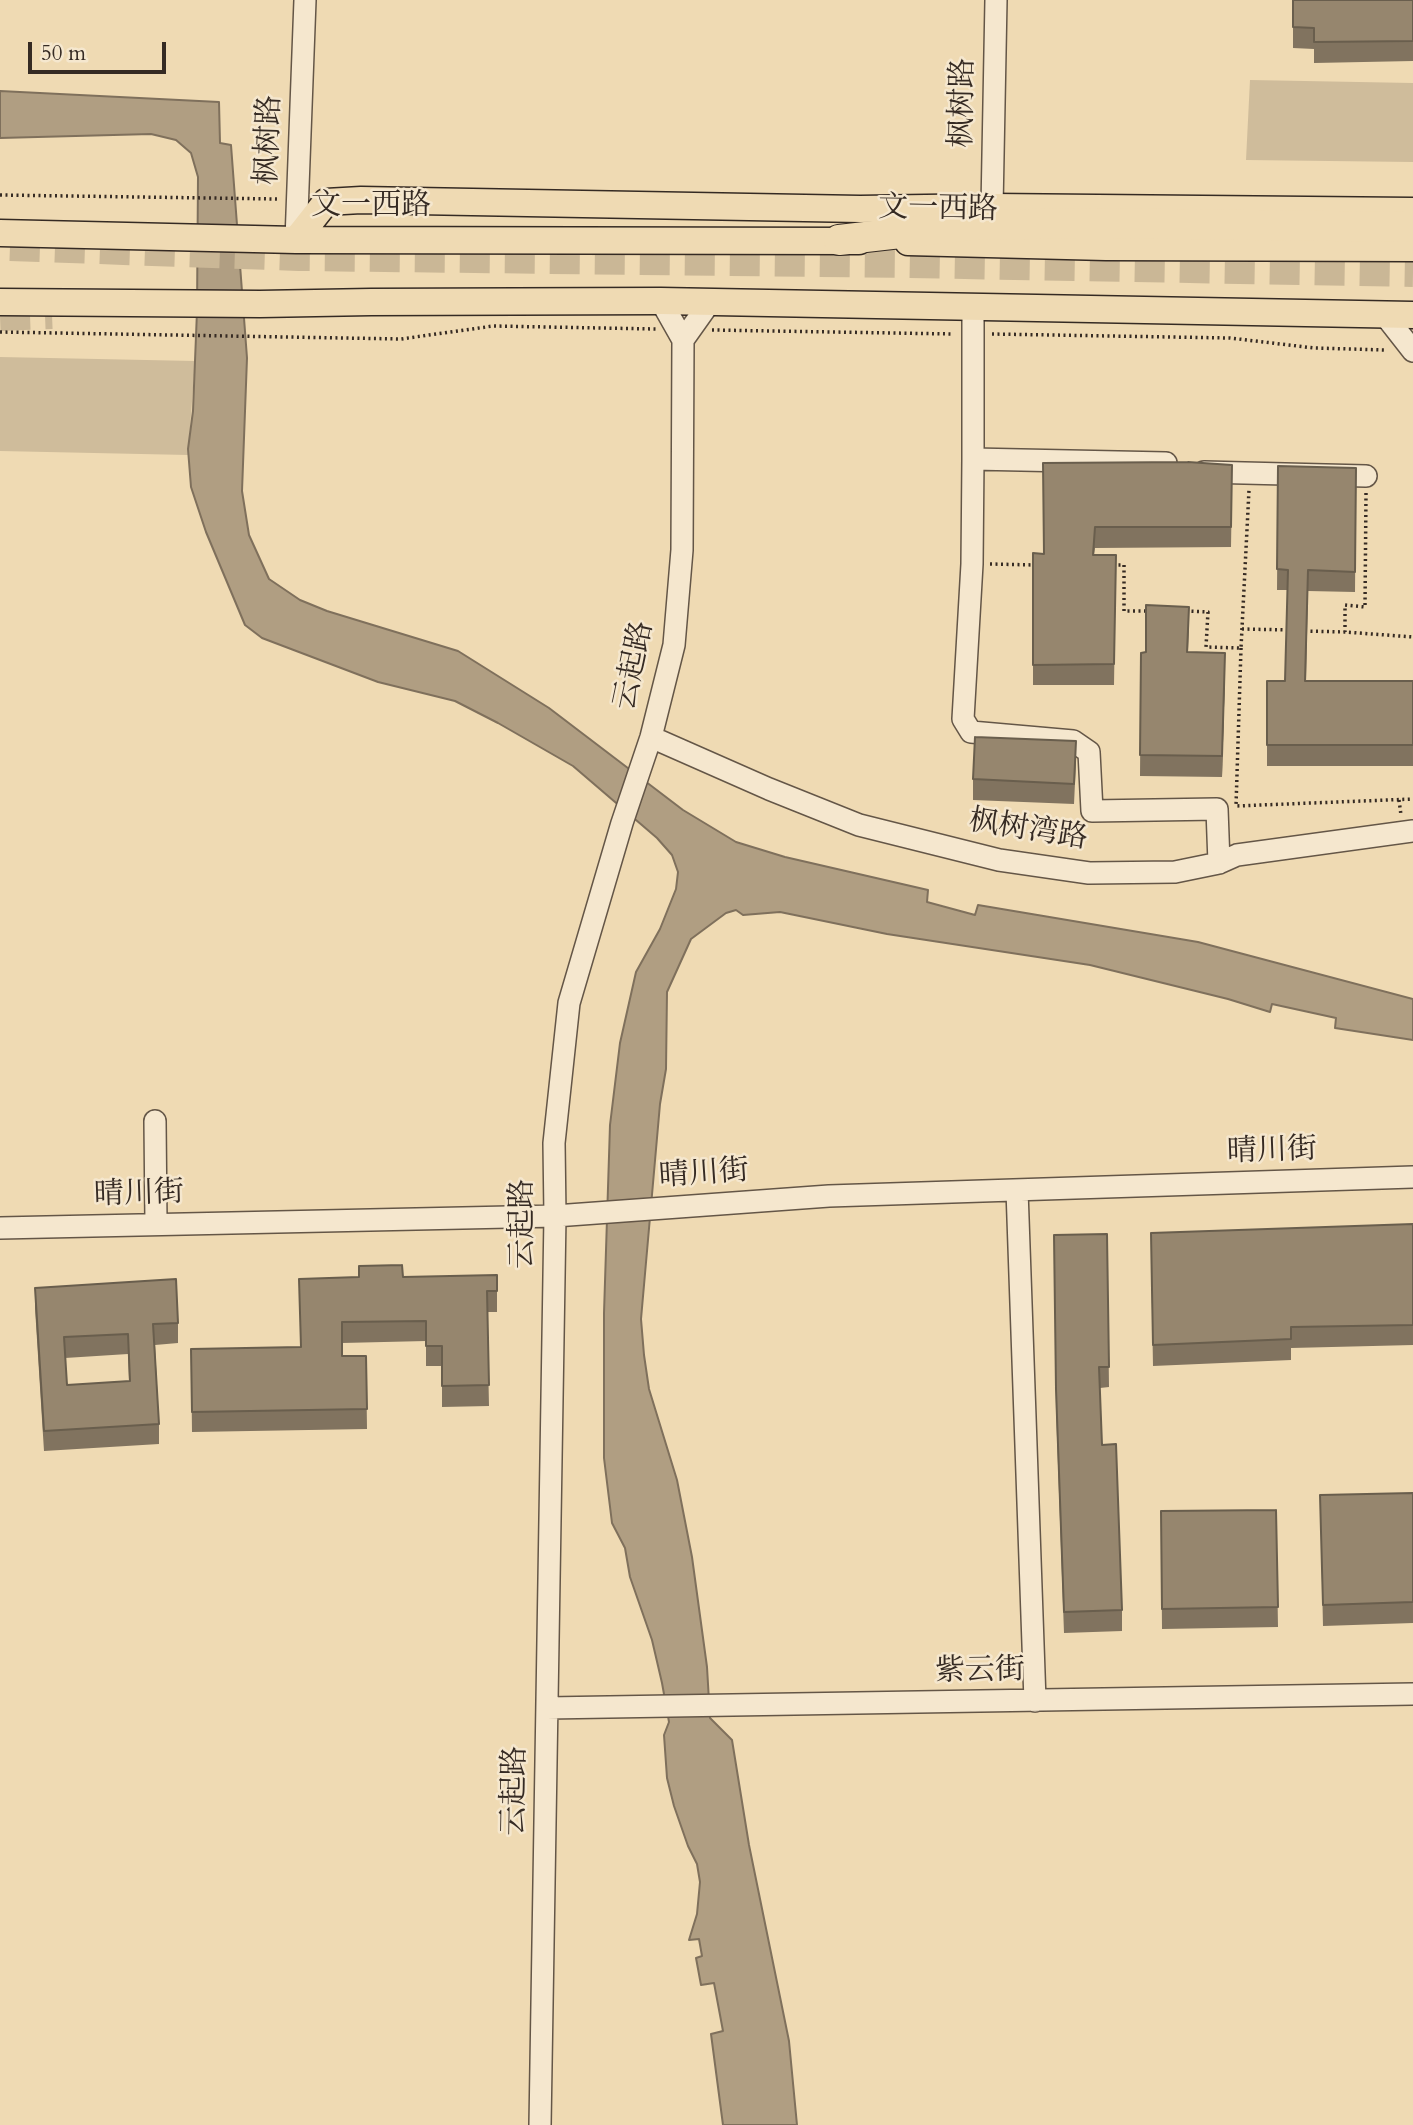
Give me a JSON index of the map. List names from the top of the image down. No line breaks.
{"streets":{"main road":["文一西路"],"street":["枫树路","云起路","枫树湾路","晴川街","紫云街"]},"crossings":[["枫树路","文一西路"],["云起路","枫树湾路"],["云起路","晴川街"],["云起路","紫云街"]],"scale_bar":"50 m"}
